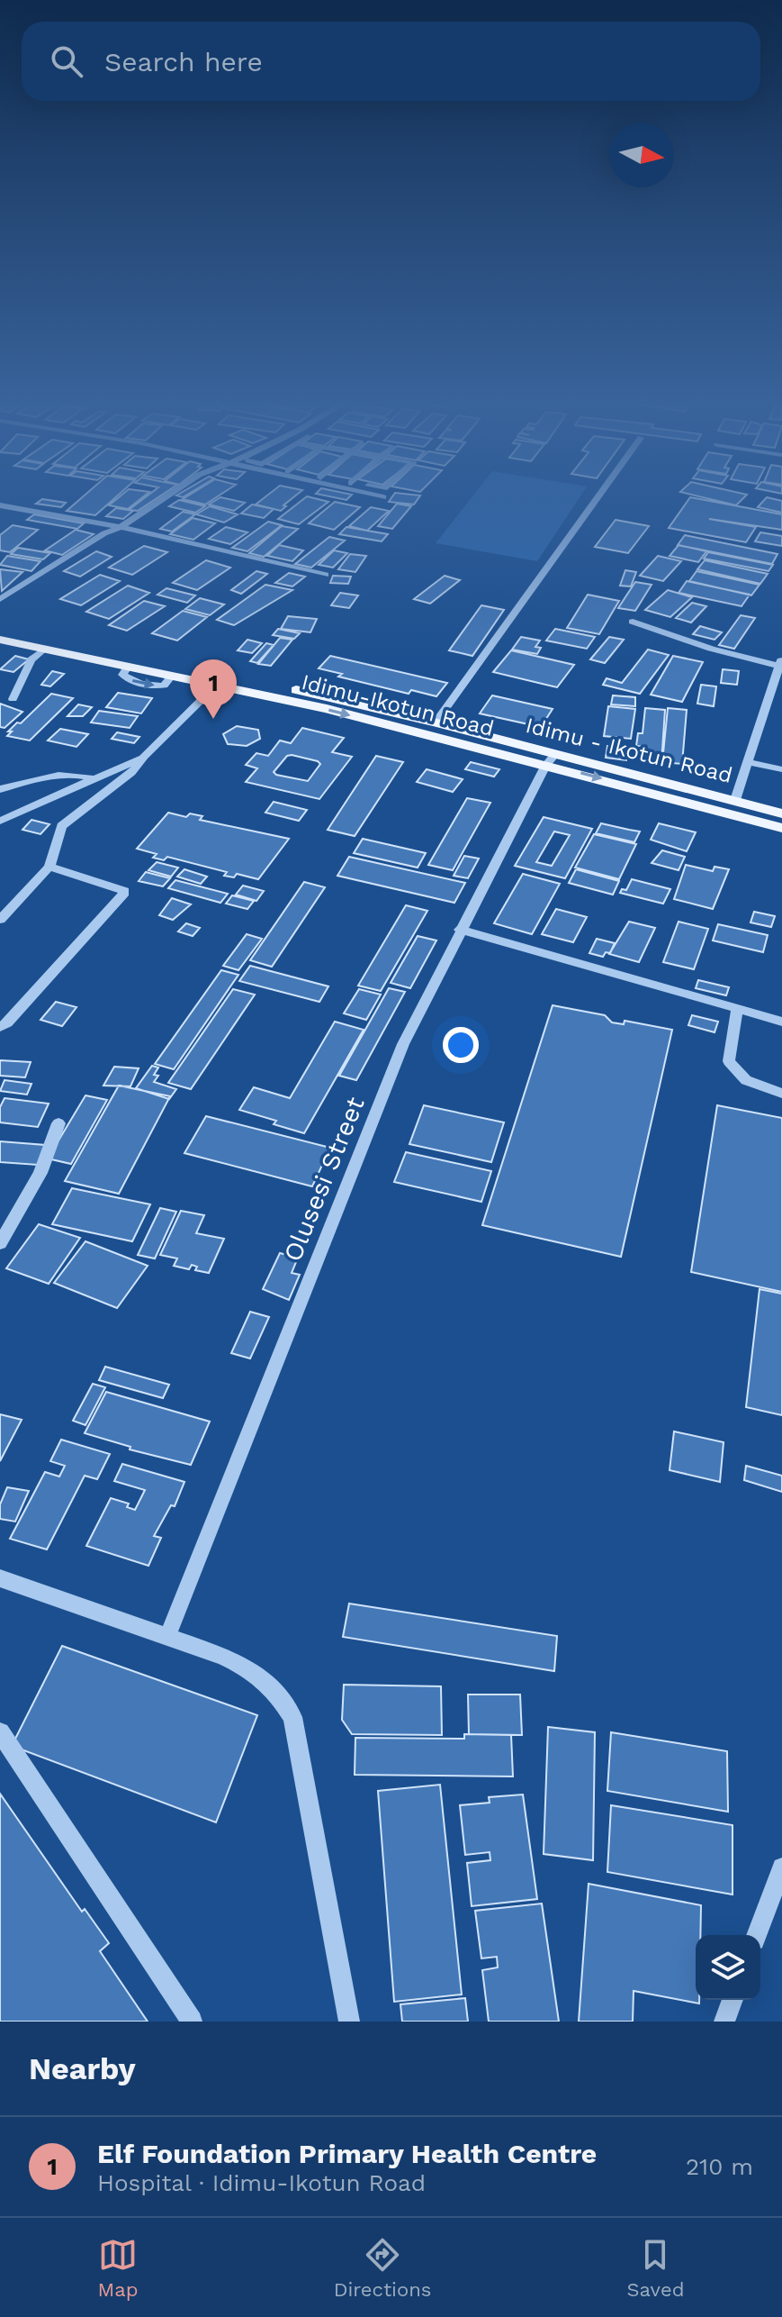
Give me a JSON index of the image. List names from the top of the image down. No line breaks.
{"streets":{"main road":["Idimu-Ikotun Road","Idimu - Ikotun Road"],"street":["Olusesi Street"]},"crossings":[["Idimu-Ikotun Road","Idimu - Ikotun Road"],["Idimu-Ikotun Road","Olusesi Street"],["Idimu - Ikotun Road","Olusesi Street"]],"one_way":["Idimu-Ikotun Road"],"north":"right","page":{"search":"Search here","pins":"1","heading":"Nearby","list":[{"mark":"1","name":"Elf Foundation Primary Health Centre","note":"Hospital · Idimu-Ikotun Road","value":"210 m"}],"nav":["Map","Directions","Saved"]}}
